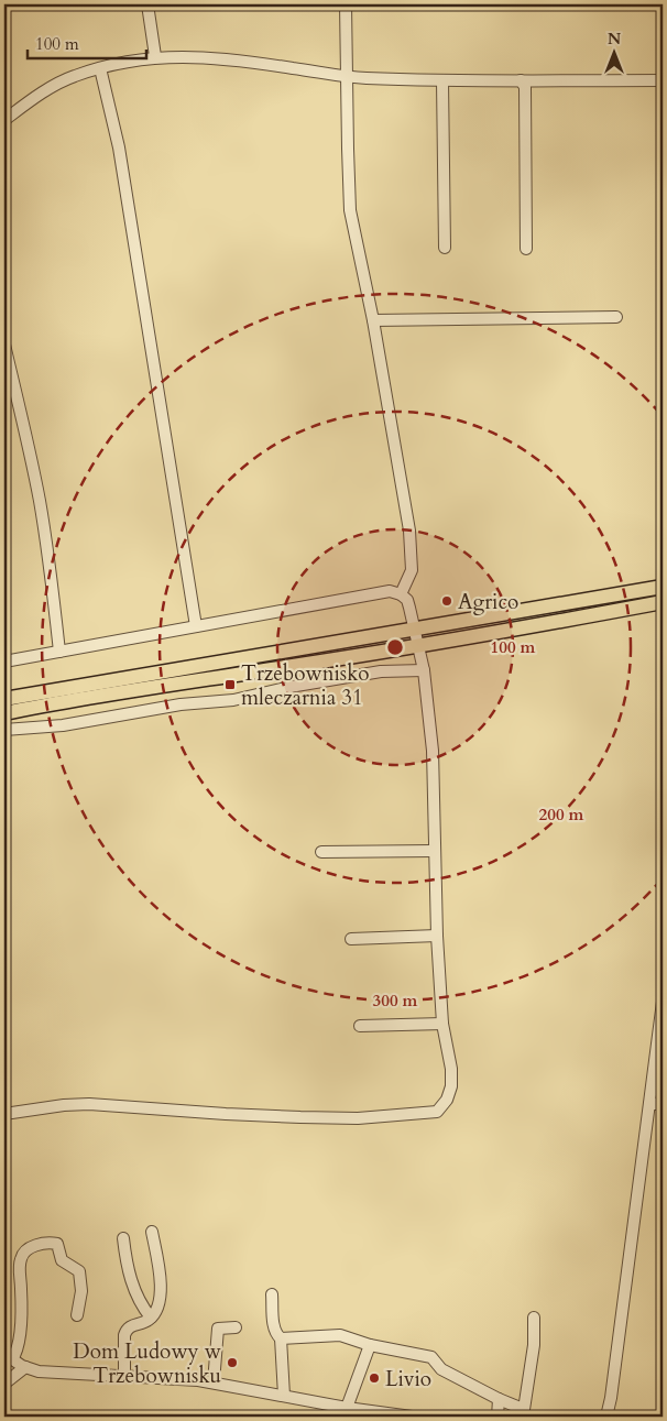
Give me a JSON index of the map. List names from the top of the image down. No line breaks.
{"places":{"other":["Agrico","Dom Ludowy w Trzebownisku","Livio"],"transit":["Trzebownisko mleczarnia 31"]},"scale_bar":"100 m","north":"top","rings":["100 m","200 m","300 m"]}
